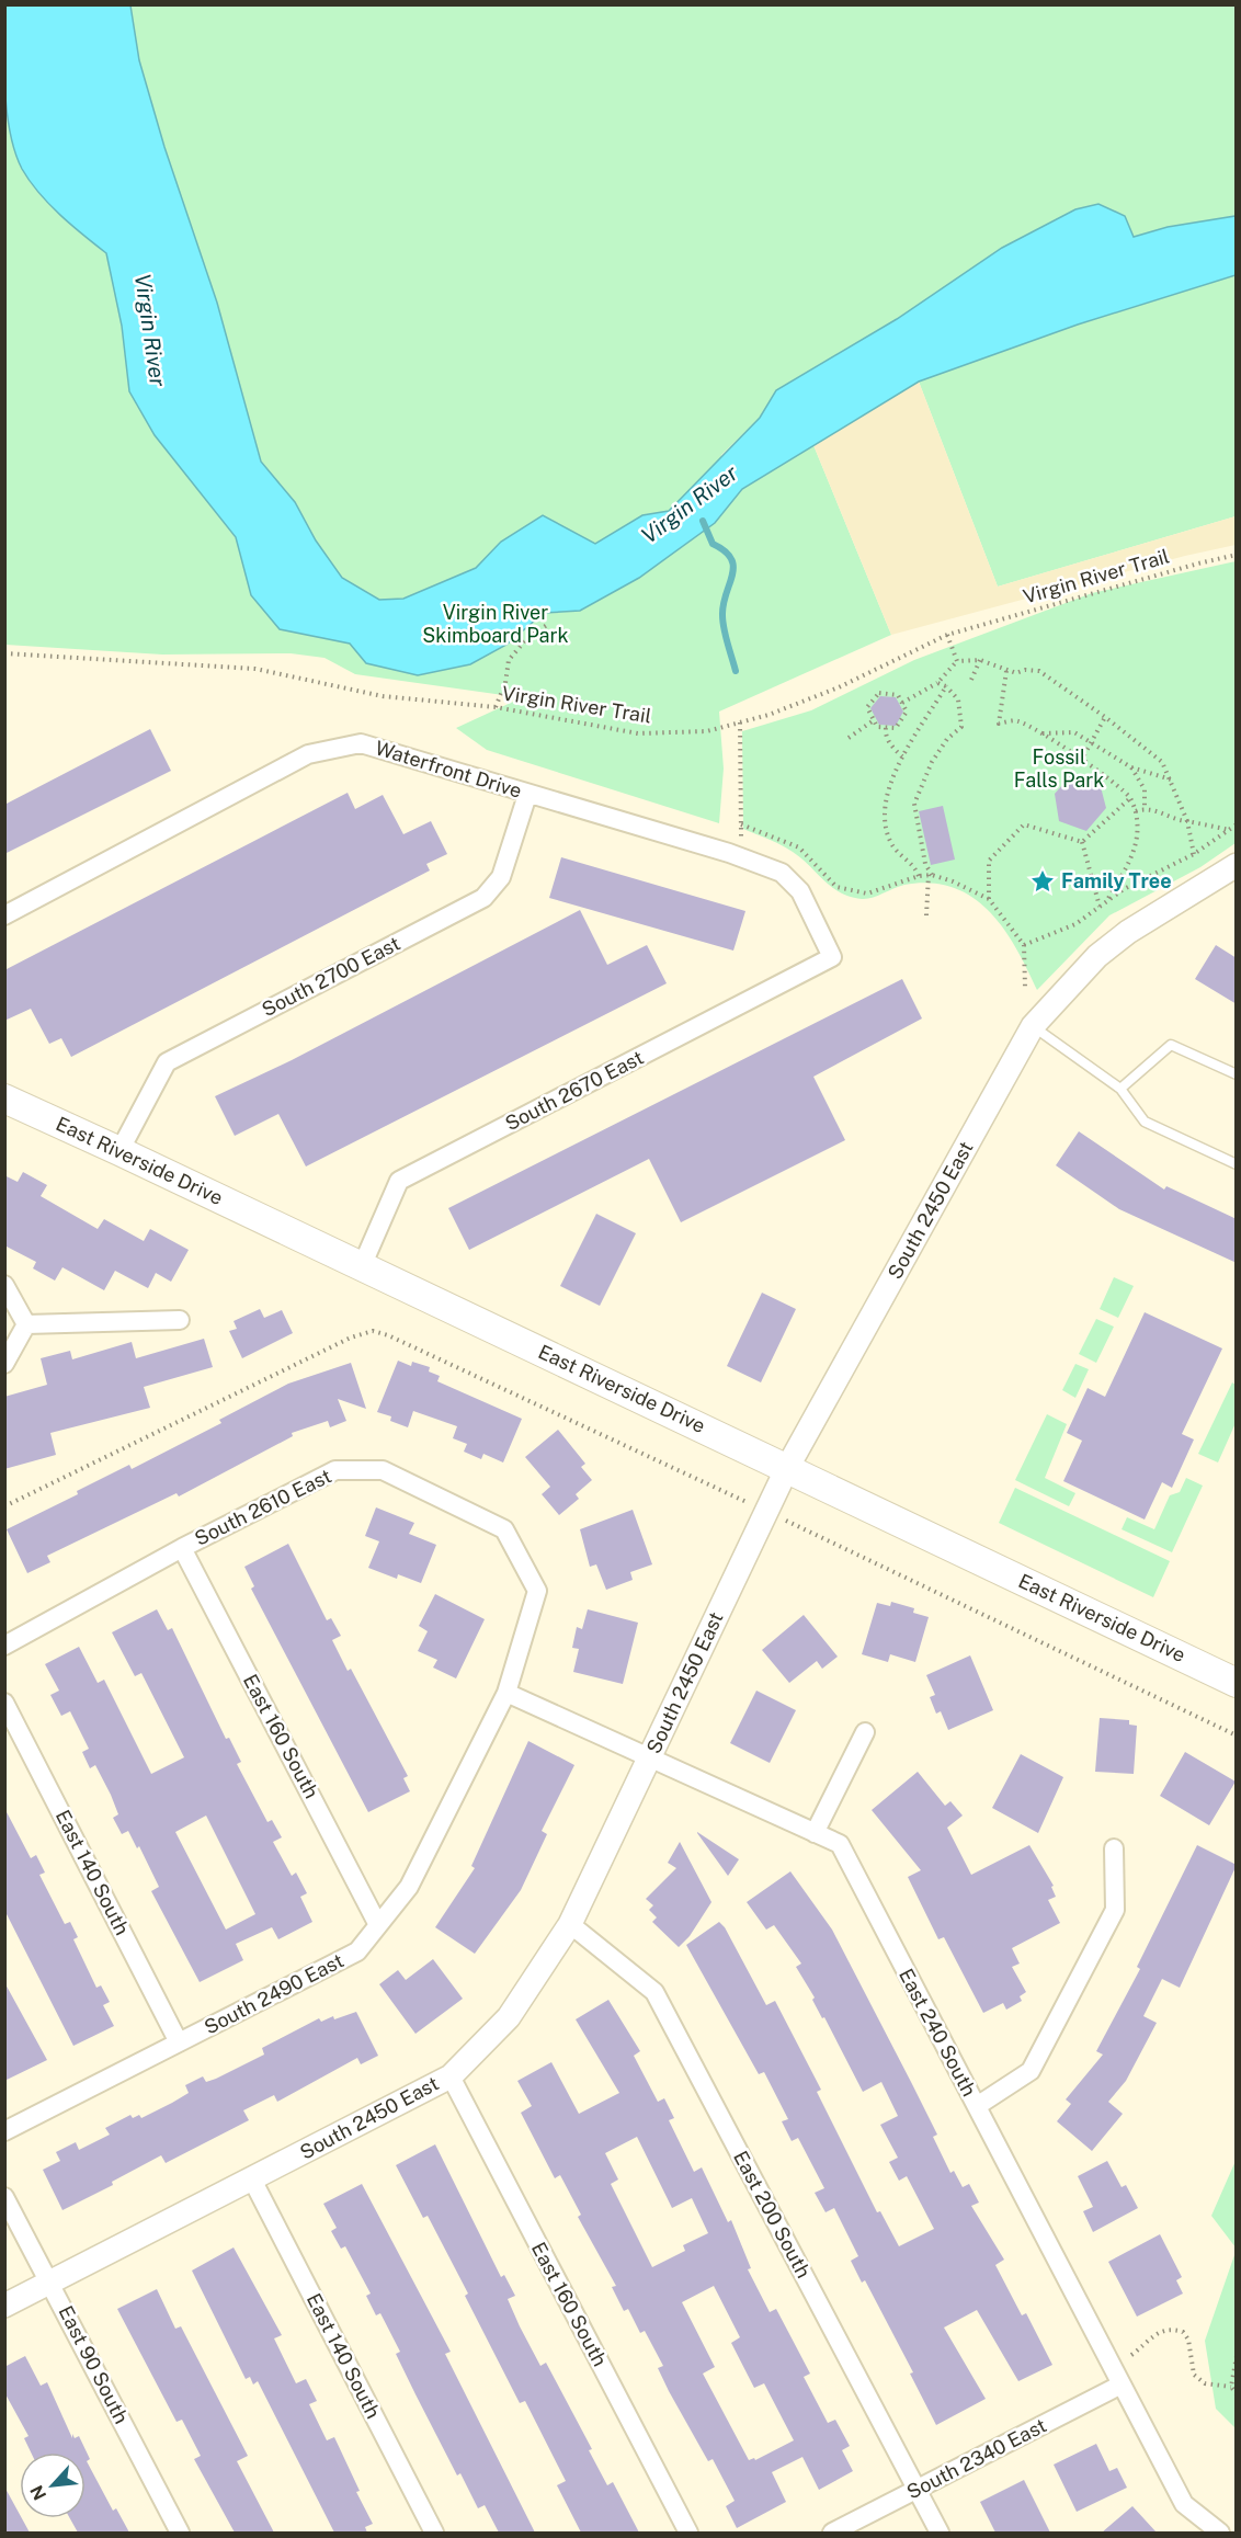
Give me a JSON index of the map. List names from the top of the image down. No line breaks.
{"streets":{"main road":["East Riverside Drive"],"street":["Waterfront Drive","South 2700 East","South 2670 East","South 2450 East","South 2610 East","East 160 South","East 140 South","South 2490 East","East 240 South","East 200 South","East 90 South","South 2340 East"],"path":["Virgin River Trail"]},"crossings":[["Waterfront Drive","South 2700 East"],["Waterfront Drive","South 2670 East"],["South 2700 East","East Riverside Drive"],["South 2670 East","East Riverside Drive"],["East Riverside Drive","South 2450 East"],["South 2450 East","East 160 South"],["South 2450 East","East 140 South"],["South 2450 East","East 240 South"],["South 2450 East","East 200 South"],["South 2450 East","East 90 South"],["South 2610 East","East 160 South"],["South 2610 East","South 2490 East"],["East 160 South","South 2490 East"],["East 140 South","South 2490 East"],["South 2490 East","East 240 South"],["East 240 South","South 2340 East"],["East 200 South","South 2340 East"]],"water":["Virgin River"],"parks":["Virgin River Skimboard Park","Fossil Falls Park"],"places":{"place":["Family Tree"]},"north":"bottom left"}
